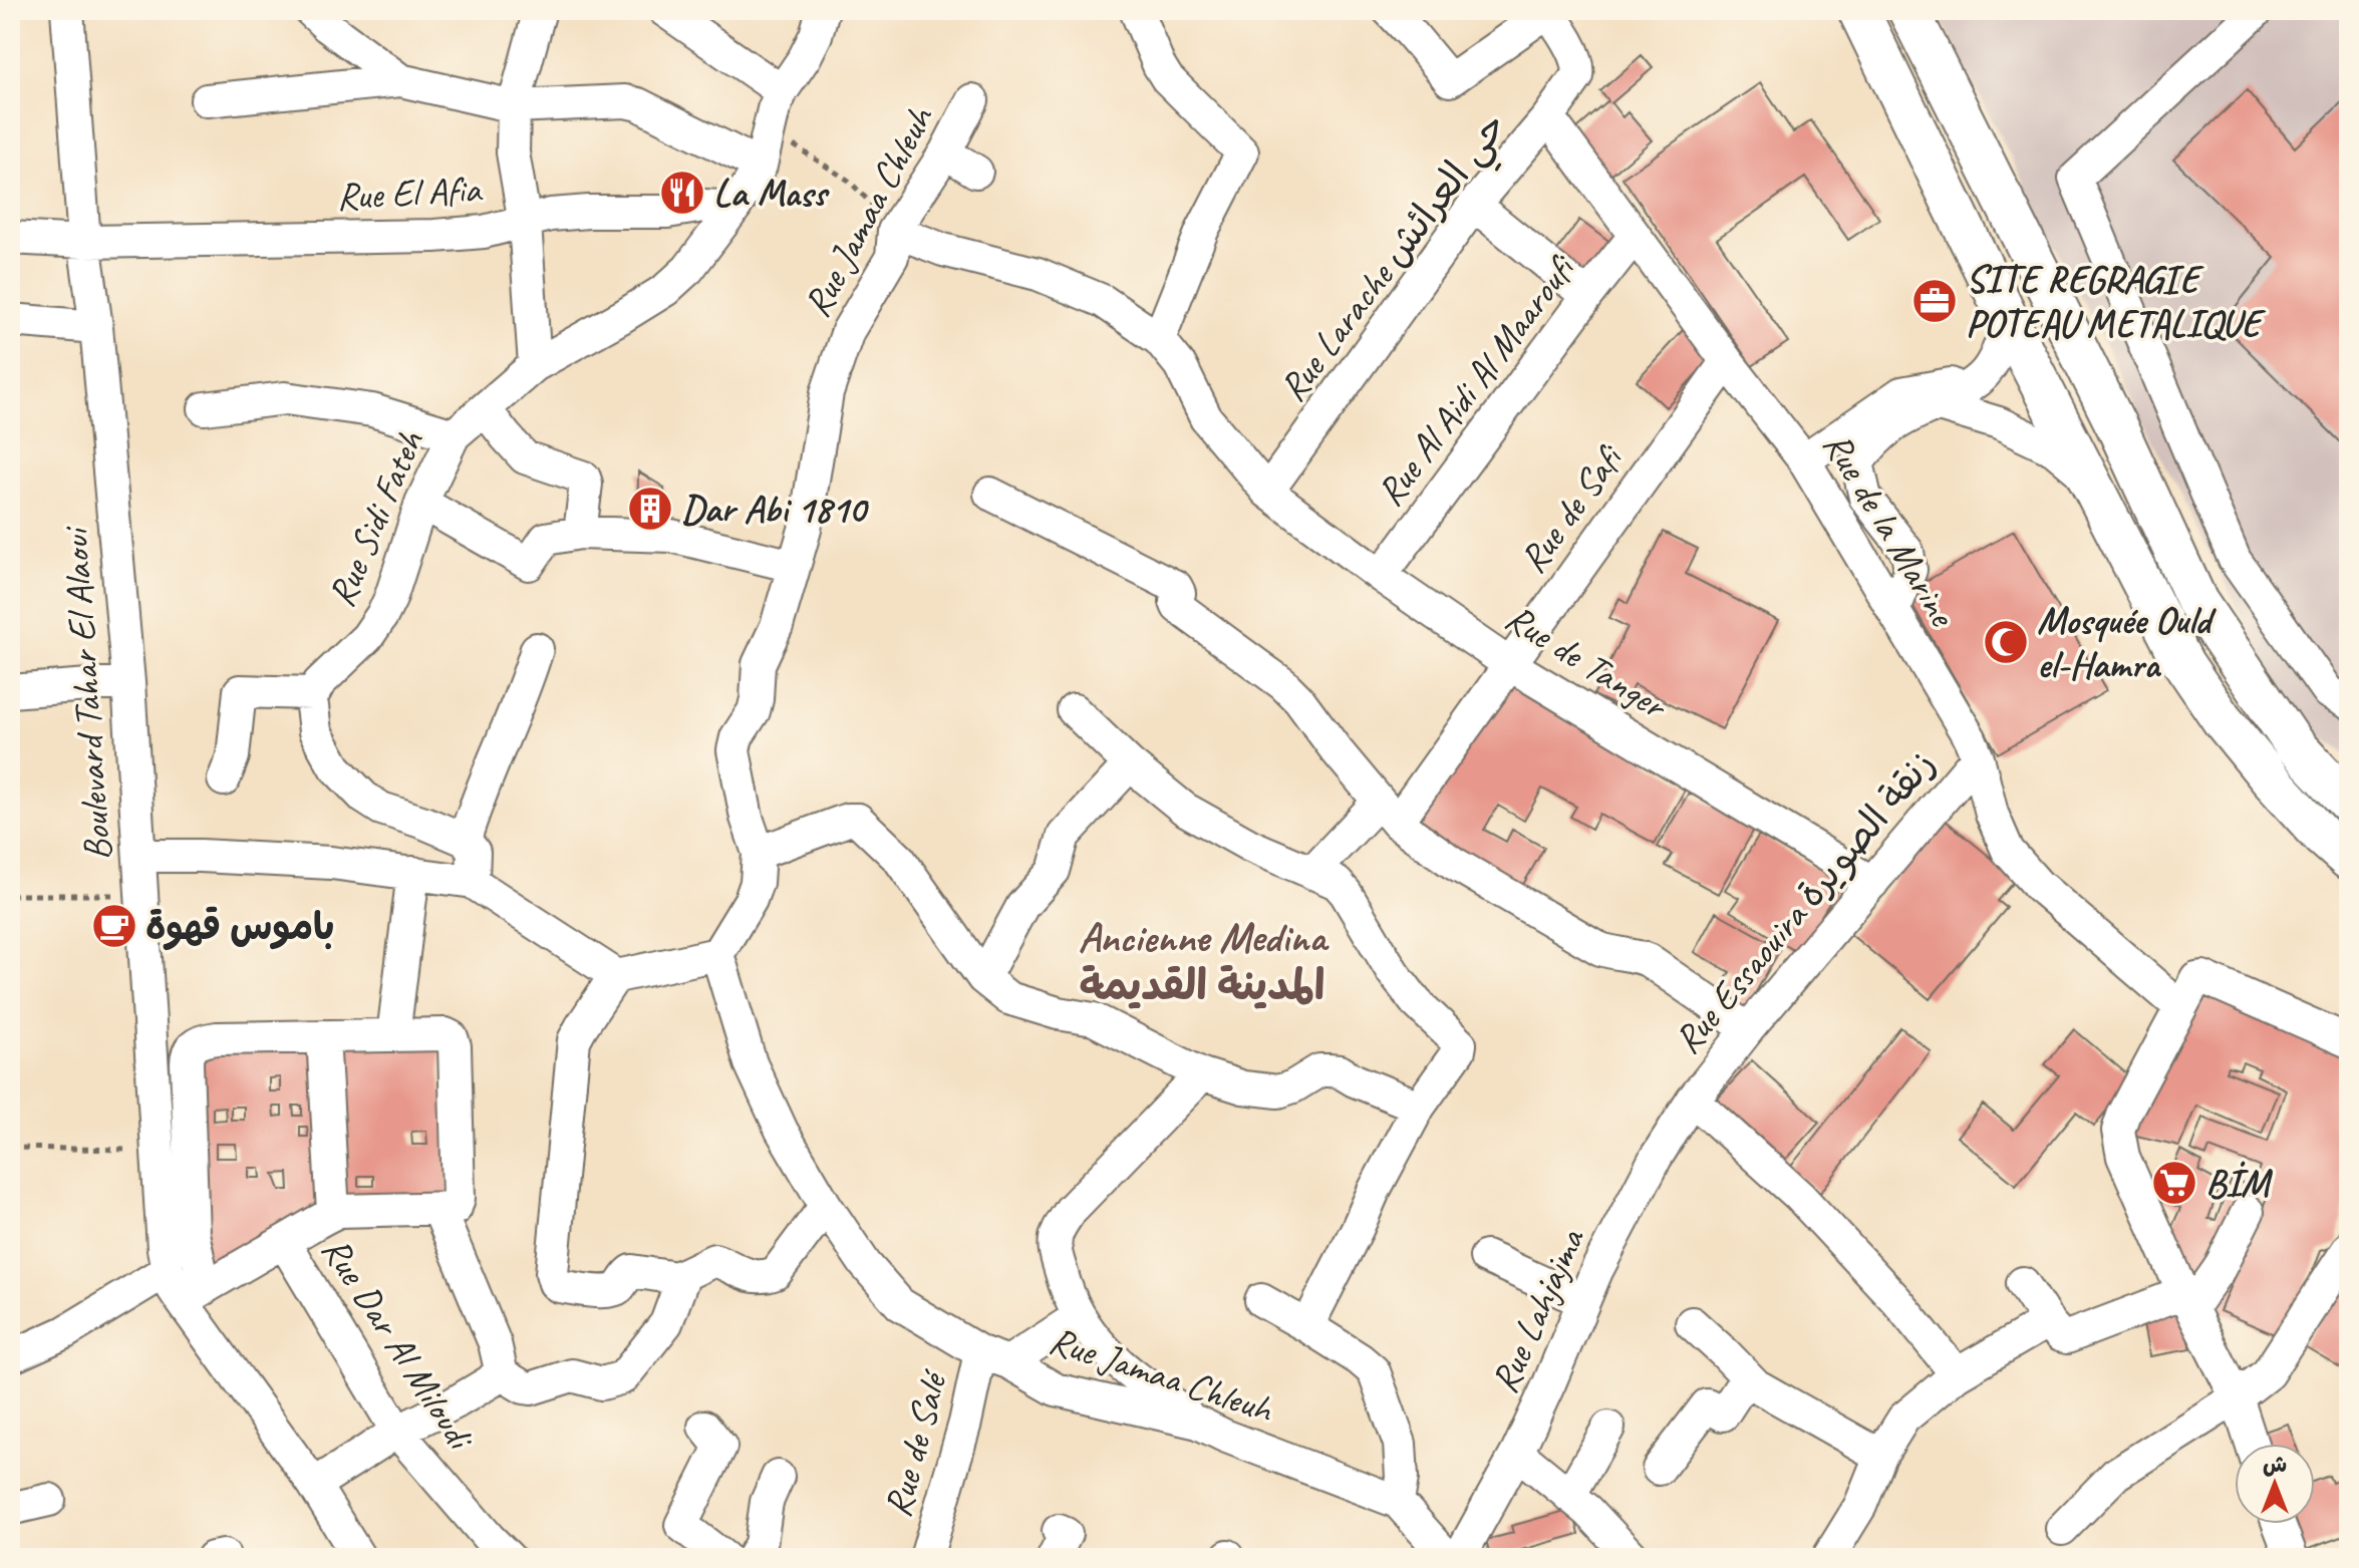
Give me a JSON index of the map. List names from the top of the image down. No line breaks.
{"streets":{"street":["Rue El Afia","Rue Jamaa Chleuh","Rue Larache حي العرائش","Rue Al Aidi Al Maaroufi","Rue de Safi","Rue Sidi Fateh","Rue de la Marine","Rue de Tanger","Boulevard Tahar El Alaoui","Rue Essaouira زنقة الصويرة","Rue Lahjajma","Rue Dar Al Miloudi","Rue de Salé"]},"crossings":[["Rue El Afia","Rue Sidi Fateh"],["Rue El Afia","Boulevard Tahar El Alaoui"],["Rue Jamaa Chleuh","Rue de Tanger"],["Rue Jamaa Chleuh","Rue de Salé"],["Rue Larache حي العرائش","Rue de la Marine"],["Rue Larache حي العرائش","Rue de Tanger"],["Rue Al Aidi Al Maaroufi","Rue de la Marine"],["Rue Al Aidi Al Maaroufi","Rue de Tanger"],["Rue de Safi","Rue de la Marine"],["Rue de Safi","Rue de Tanger"],["Rue de la Marine","Rue Essaouira زنقة الصويرة"],["Rue de Tanger","Rue Essaouira زنقة الصويرة"],["Rue Essaouira زنقة الصويرة","Rue Lahjajma"]],"districts":["Ancienne Medina المدينة القديمة"],"places":{"restaurant":["La Mass"],"office":["SITE REGRAGIE POTEAU METALIQUE"],"building":["Dar Abi 1810"],"mosque":["Mosquée Ould el-Hamra"],"cafe":["باموس قهوة"],"supermarket":["BİM"]},"north":"top"}
